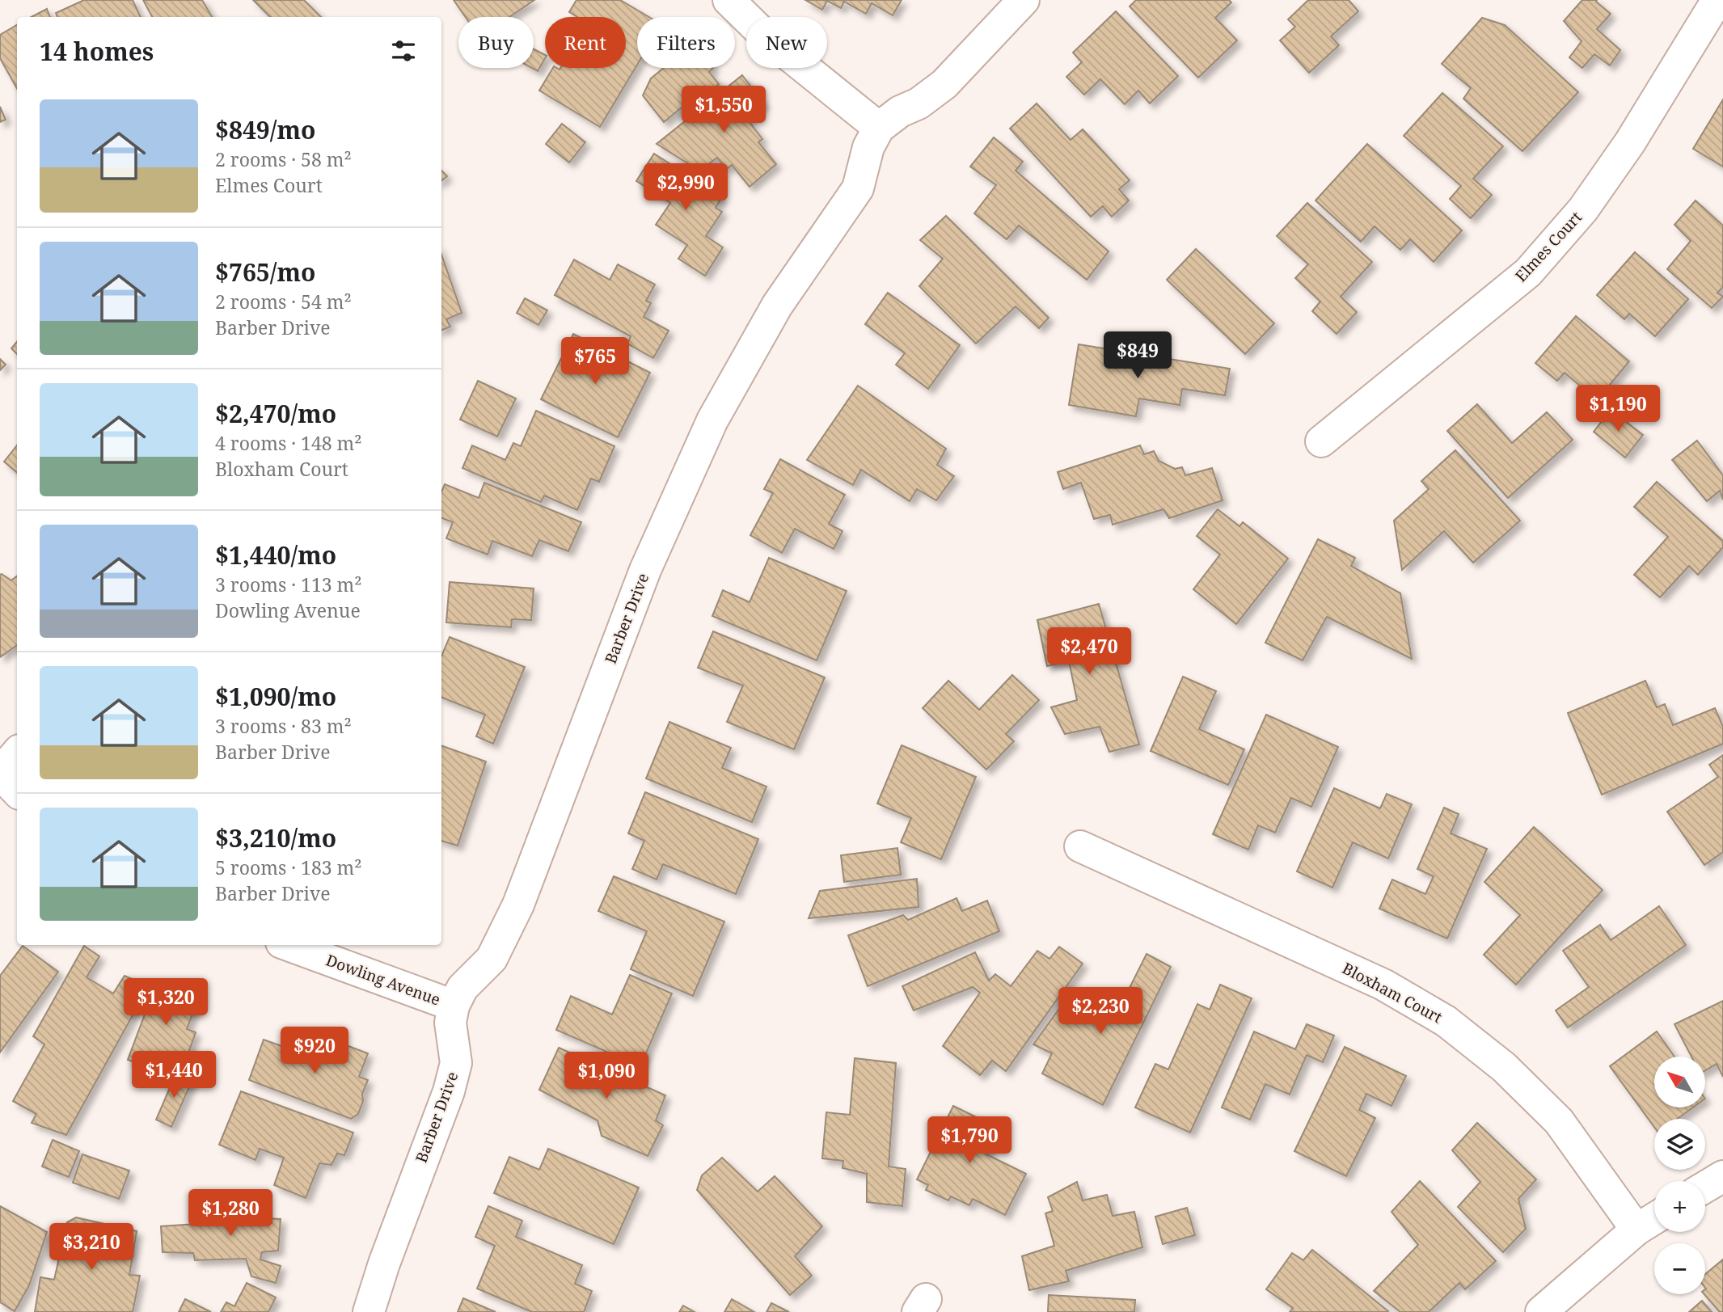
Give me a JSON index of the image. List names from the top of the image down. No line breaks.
{"streets":{"street":["Elmes Court","Barber Drive","Dowling Avenue","Bloxham Court"]},"crossings":[["Barber Drive","Dowling Avenue"]],"north":"top left","page":{"chip":["Buy","Rent","Filters","New"],"heading":"14 homes","list":[{"name":"$849/mo","note":"2 rooms · 58 m² · Elmes Court"},{"name":"$765/mo","note":"2 rooms · 54 m² · Barber Drive"},{"name":"$2,470/mo","note":"4 rooms · 148 m² · Bloxham Court"},{"name":"$1,440/mo","note":"3 rooms · 113 m² · Dowling Avenue"},{"name":"$1,090/mo","note":"3 rooms · 83 m² · Barber Drive"},{"name":"$3,210/mo","note":"5 rooms · 183 m² · Barber Drive"}],"price":["$1,550","$2,990","$849","$765","$1,190","$2,470","$1,320","$2,230","$920","$1,440","$1,090","$1,790","$1,280","$3,210"],"map_buttons":["+","−"]}}
